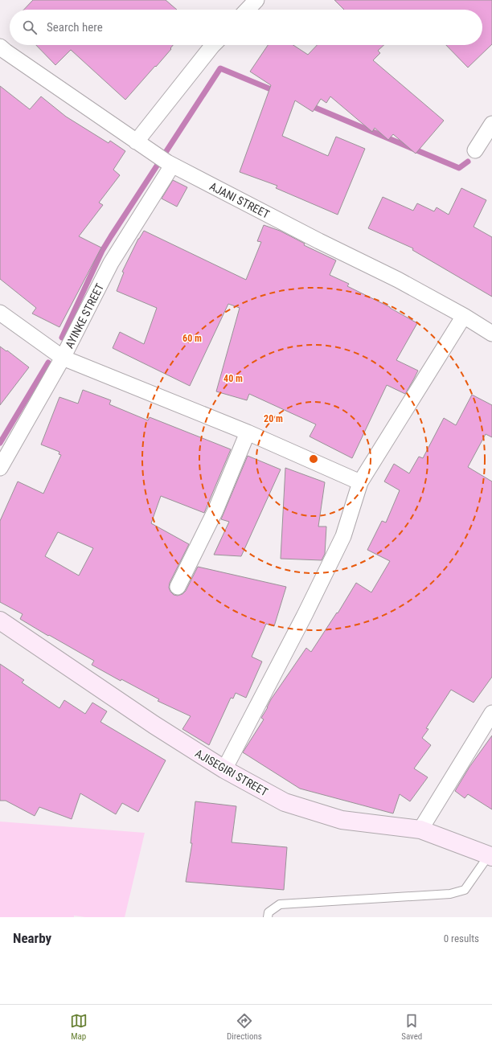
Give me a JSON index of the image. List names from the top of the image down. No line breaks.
{"streets":{"street":["AJANI STREET","AYINKE STREET","AJISEGIRI STREET"]},"crossings":[["AJANI STREET","AYINKE STREET"]],"page":{"search":"Search here","heading":["Nearby","0 results"],"nav":["Map","Directions","Saved"]},"rings":["60 m","40 m","20 m"]}
